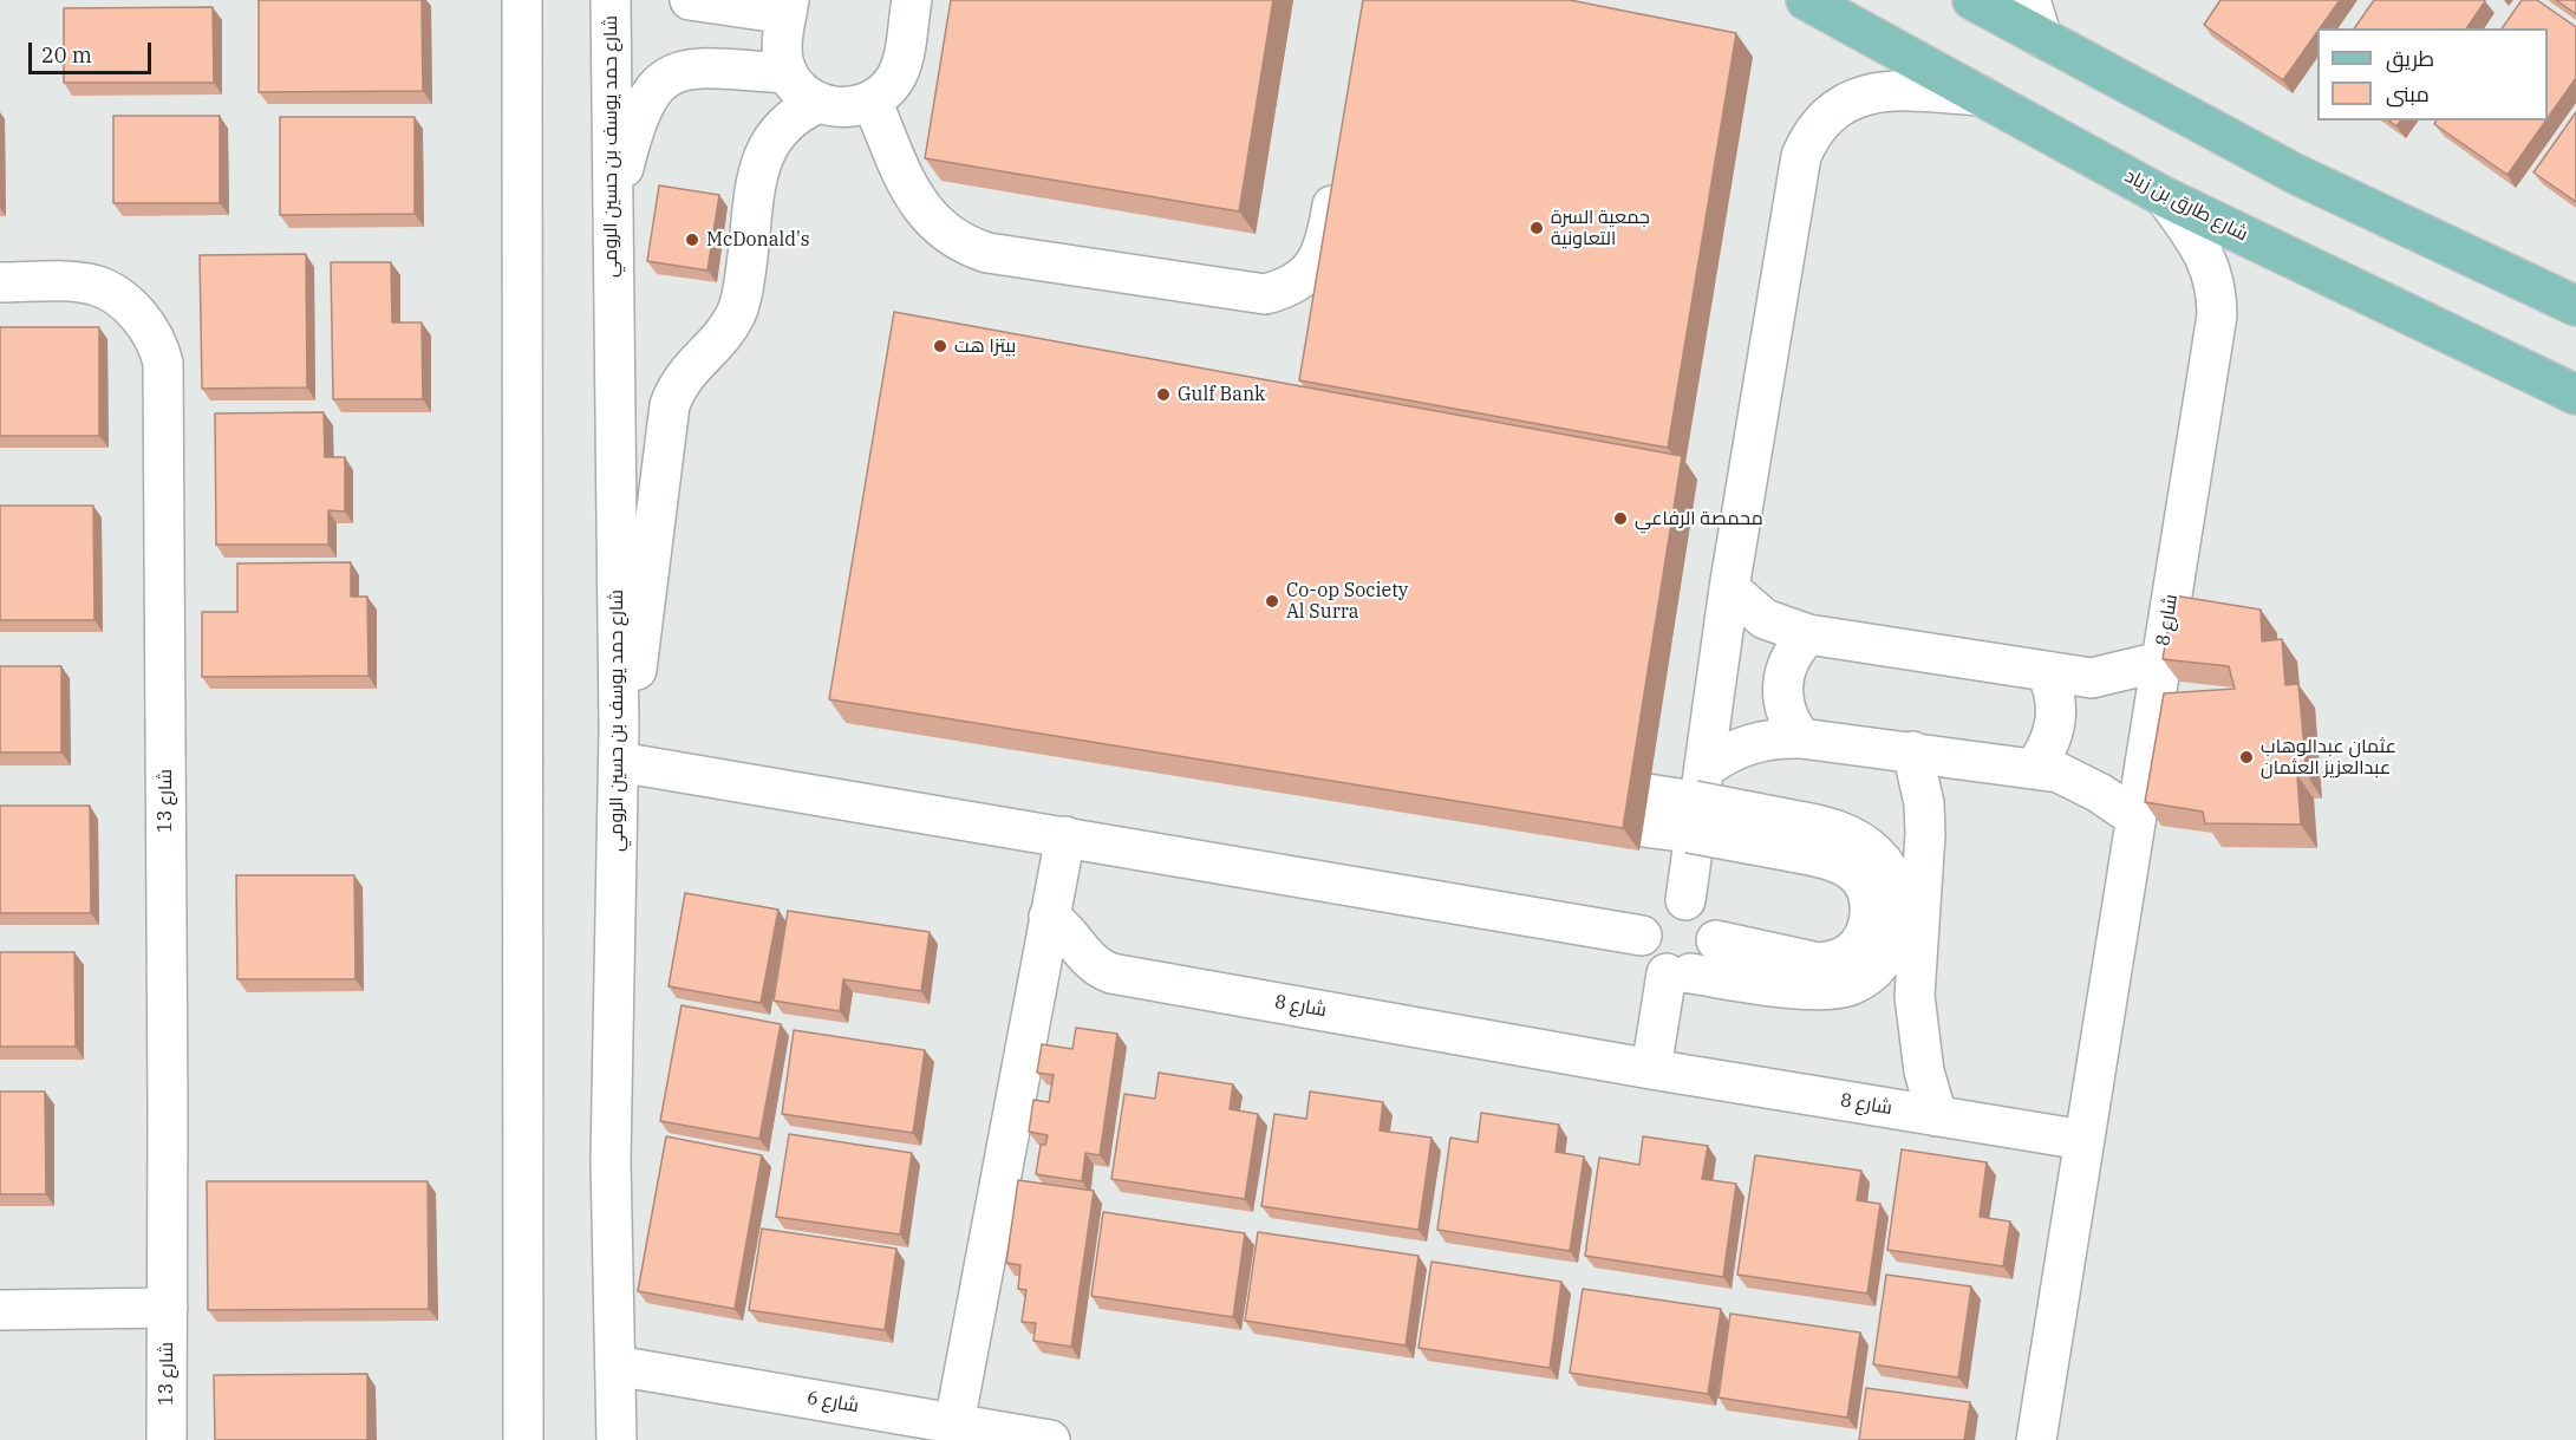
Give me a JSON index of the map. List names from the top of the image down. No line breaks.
{"streets":{"main road":["شارع طارق بن زياد"],"street":["شارع حمد يوسف بن حسين الرومي","شارع 8","شارع 13","شارع 6"]},"crossings":[["شارع حمد يوسف بن حسين الرومي","شارع 6"],["شارع طارق بن زياد","شارع 8"]],"places":["جمعية السرة التعاونية","McDonald's","بيتزا هت","Gulf Bank","محمصة الرفاعي","Co-op Society Al Surra","عثمان عبدالوهاب عبدالعزيز العثمان"],"legend":["طريق","مبنى"],"scale_bar":"20 m"}
